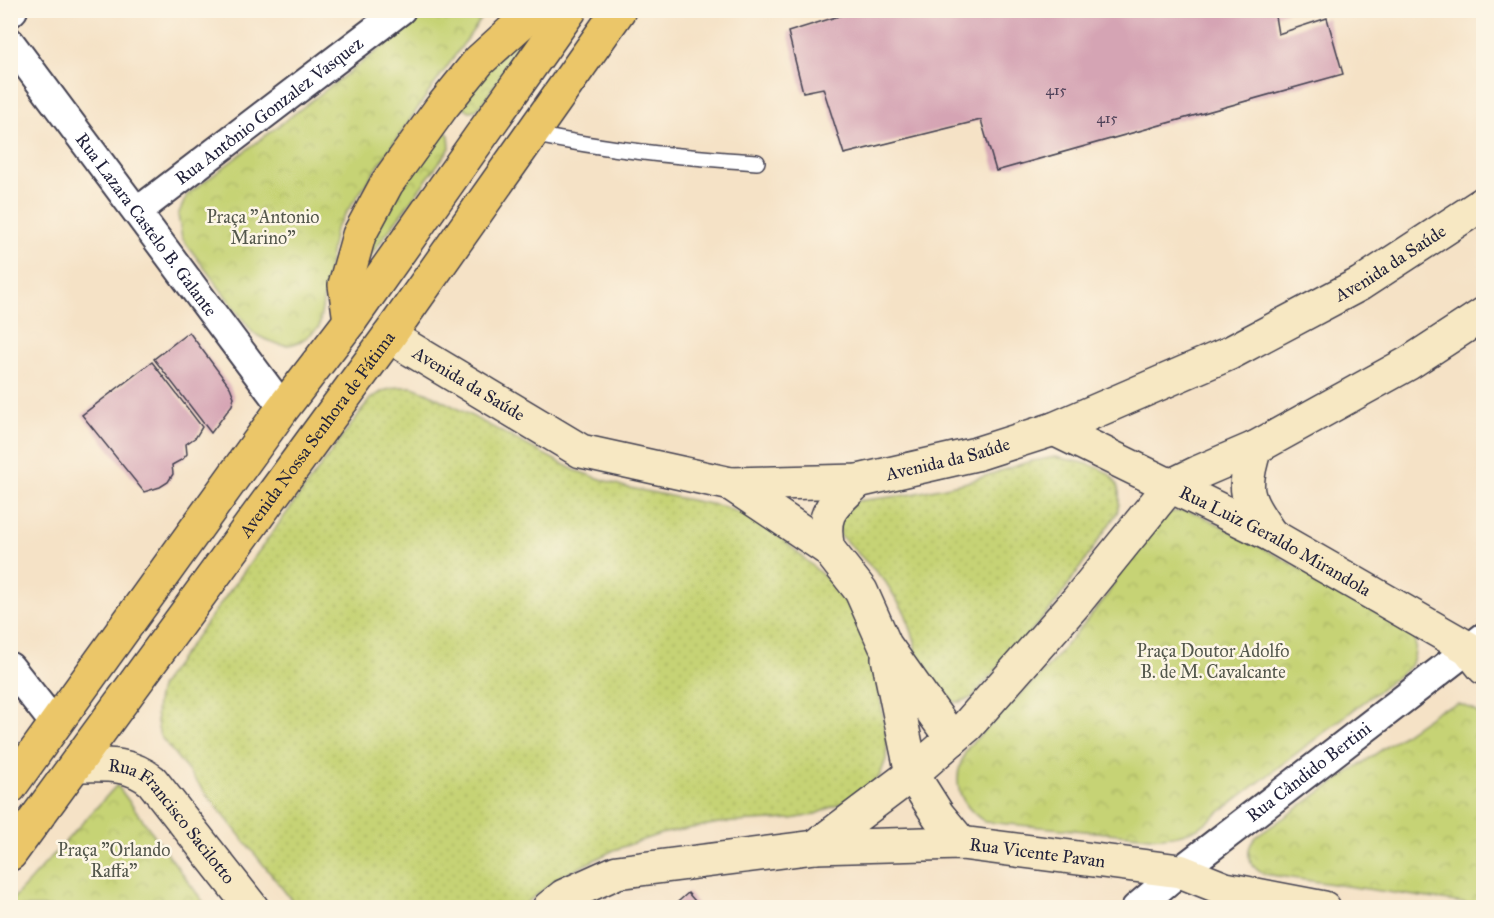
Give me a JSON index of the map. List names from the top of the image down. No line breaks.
{"streets":{"main road":["Avenida da Saúde","Avenida Nossa Senhora de Fátima","Rua Luiz Geraldo Mirandola","Rua Francisco Sacilotto","Rua Vicente Pavan"],"street":["Rua Antônio Gonzalez Vasquez","Rua Lazara Castelo B. Galante","Rua Cândido Bertini"]},"crossings":[["Rua Antônio Gonzalez Vasquez","Rua Lazara Castelo B. Galante"],["Avenida da Saúde","Avenida Nossa Senhora de Fátima"],["Avenida da Saúde","Rua Luiz Geraldo Mirandola"],["Avenida Nossa Senhora de Fátima","Rua Francisco Sacilotto"],["Rua Luiz Geraldo Mirandola","Rua Cândido Bertini"],["Rua Cândido Bertini","Rua Vicente Pavan"]],"parks":["Praça \"Antonio Marino\"","Praça Doutor Adolfo B. de M. Cavalcante","Praça \"Orlando Raffa\""],"house_numbers":["415","415"]}
